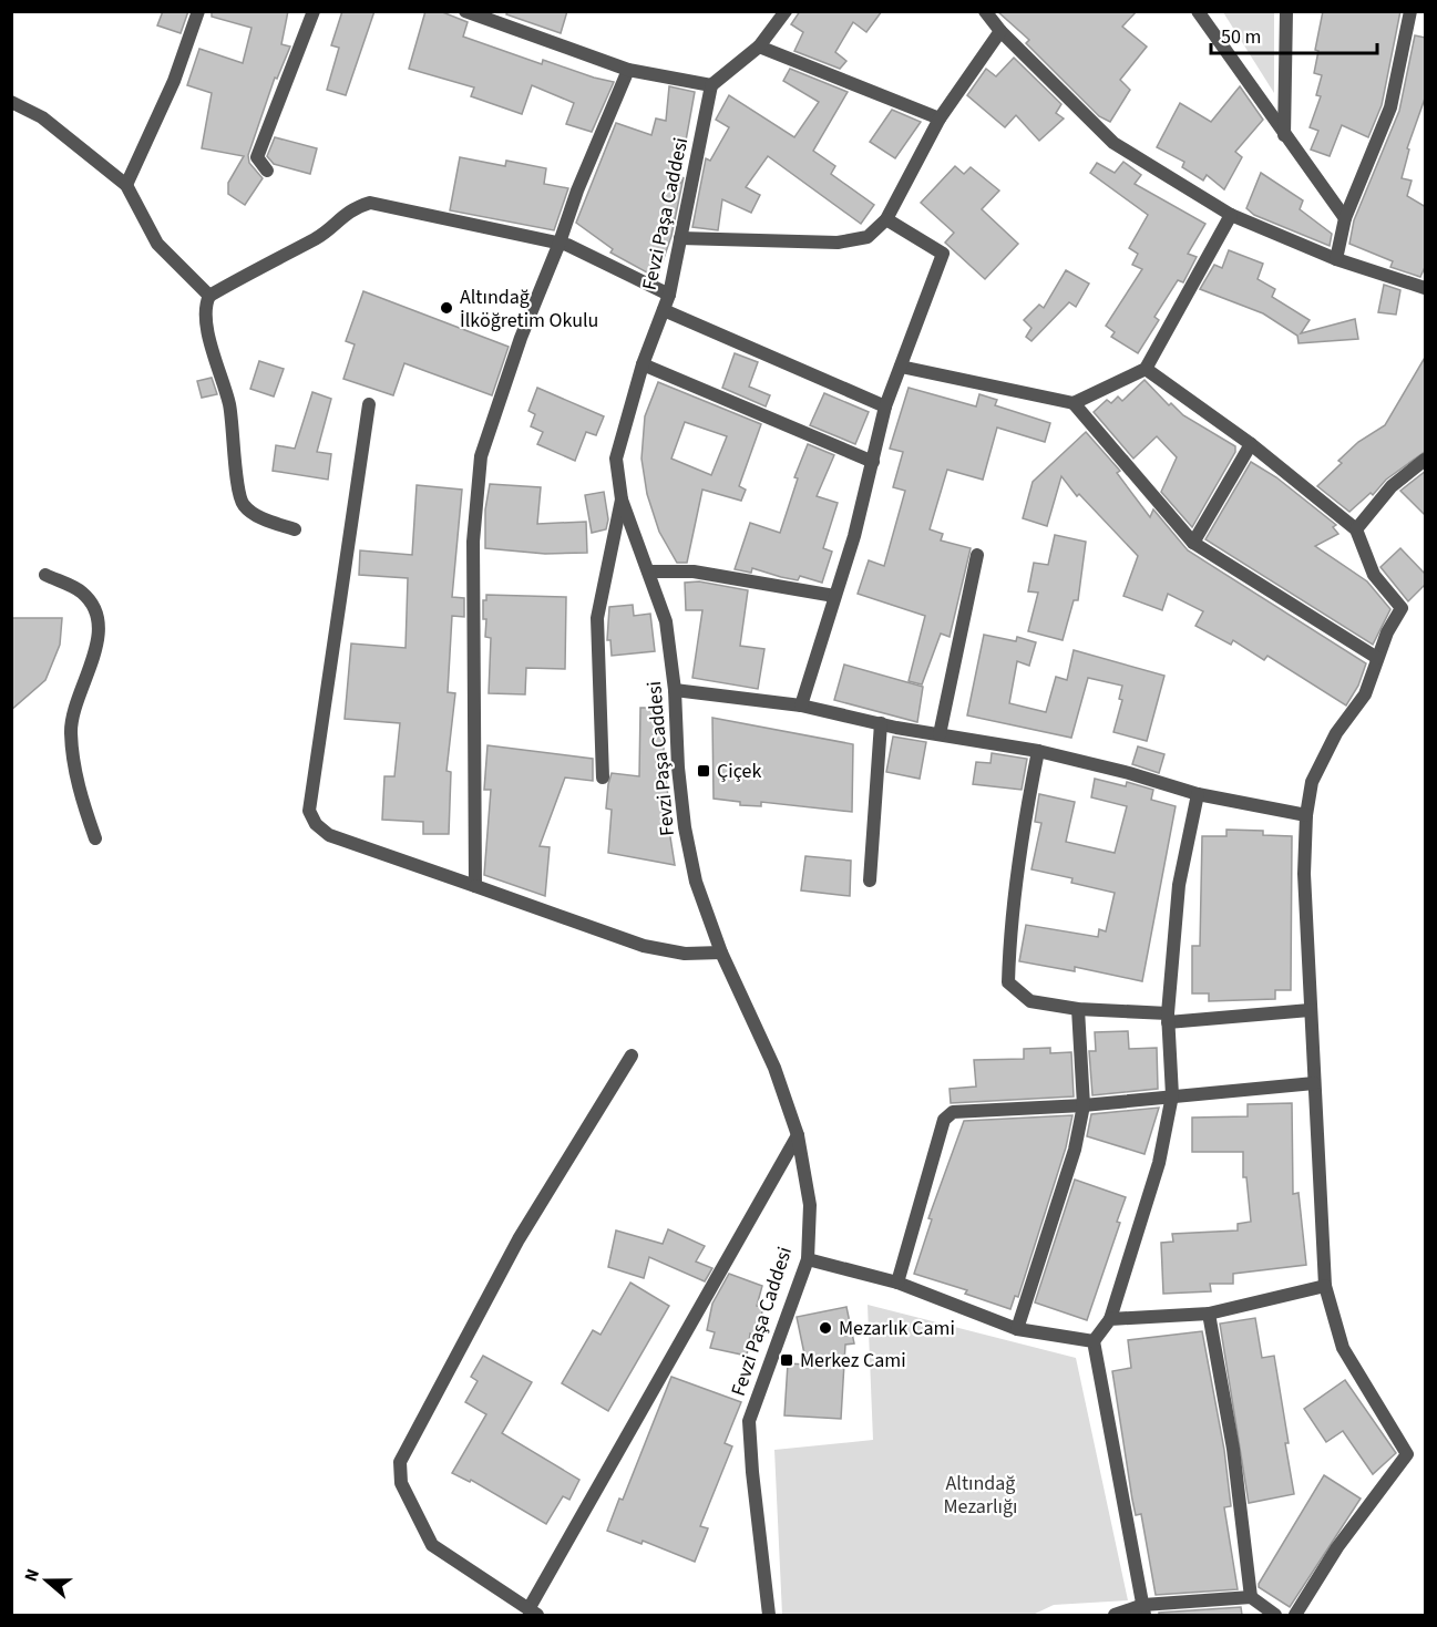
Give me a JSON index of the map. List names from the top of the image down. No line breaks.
{"streets":{"street":["Fevzi Paşa Caddesi"]},"parks":["Altındağ Mezarlığı"],"places":{"other":["Altındağ İlköğretim Okulu","Mezarlık Cami"],"transit":["Çiçek","Merkez Cami"]},"scale_bar":"50 m","north":"left"}
